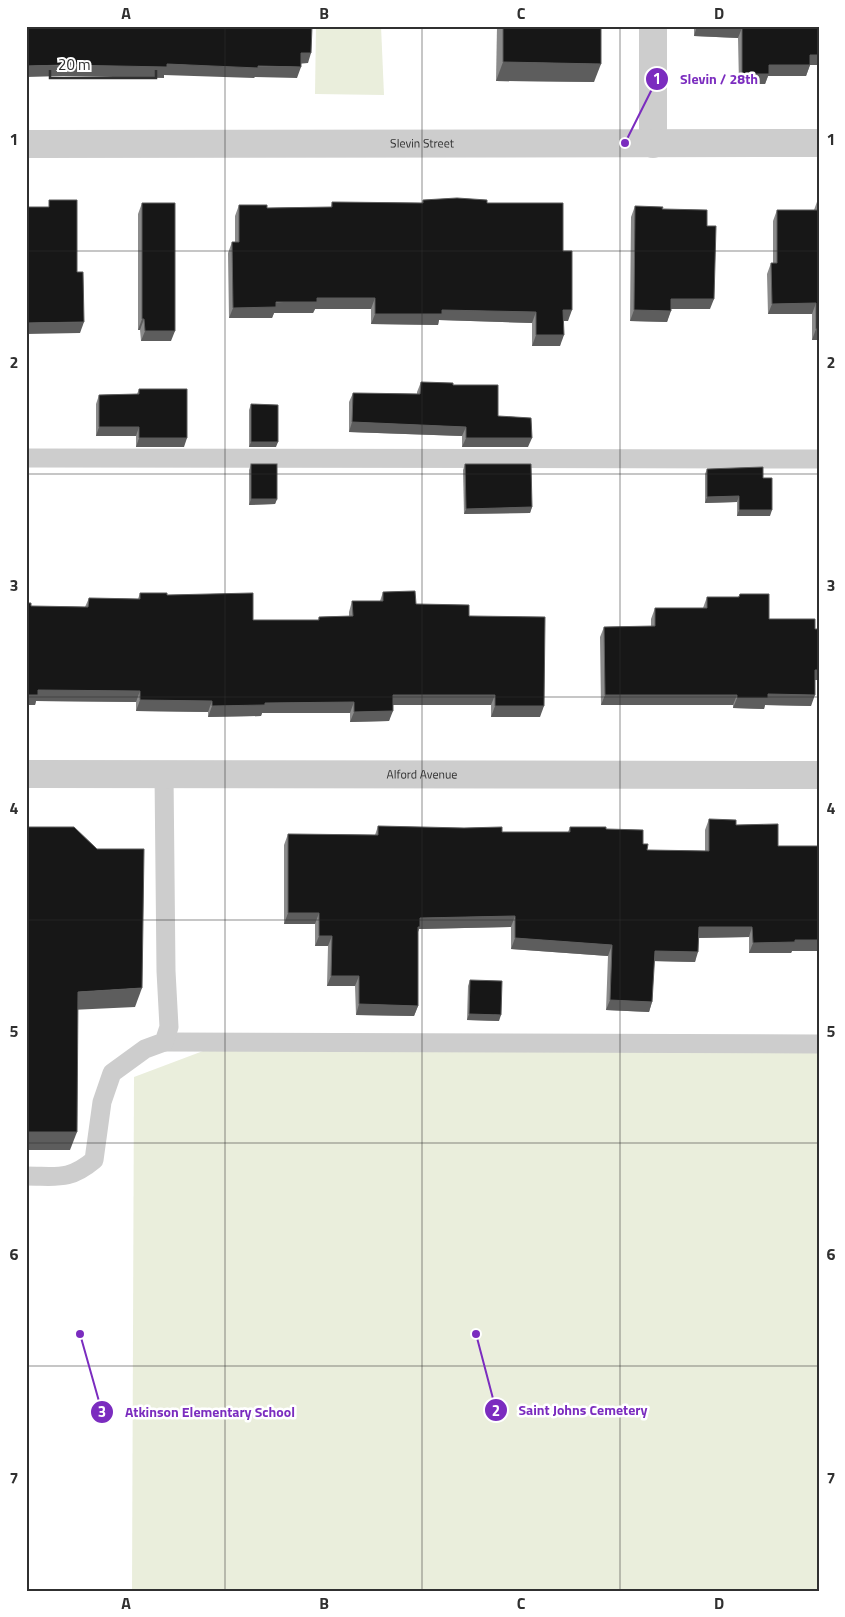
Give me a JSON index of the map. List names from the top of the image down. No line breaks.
{"streets":{"street":["Slevin Street","Alford Avenue"]},"places":["Slevin / 28th","Atkinson Elementary School","Saint Johns Cemetery"],"scale_bar":"20 m","grid":{"columns":["A","B","C","D"],"rows":["1","2","3","4","5","6","7"]}}
